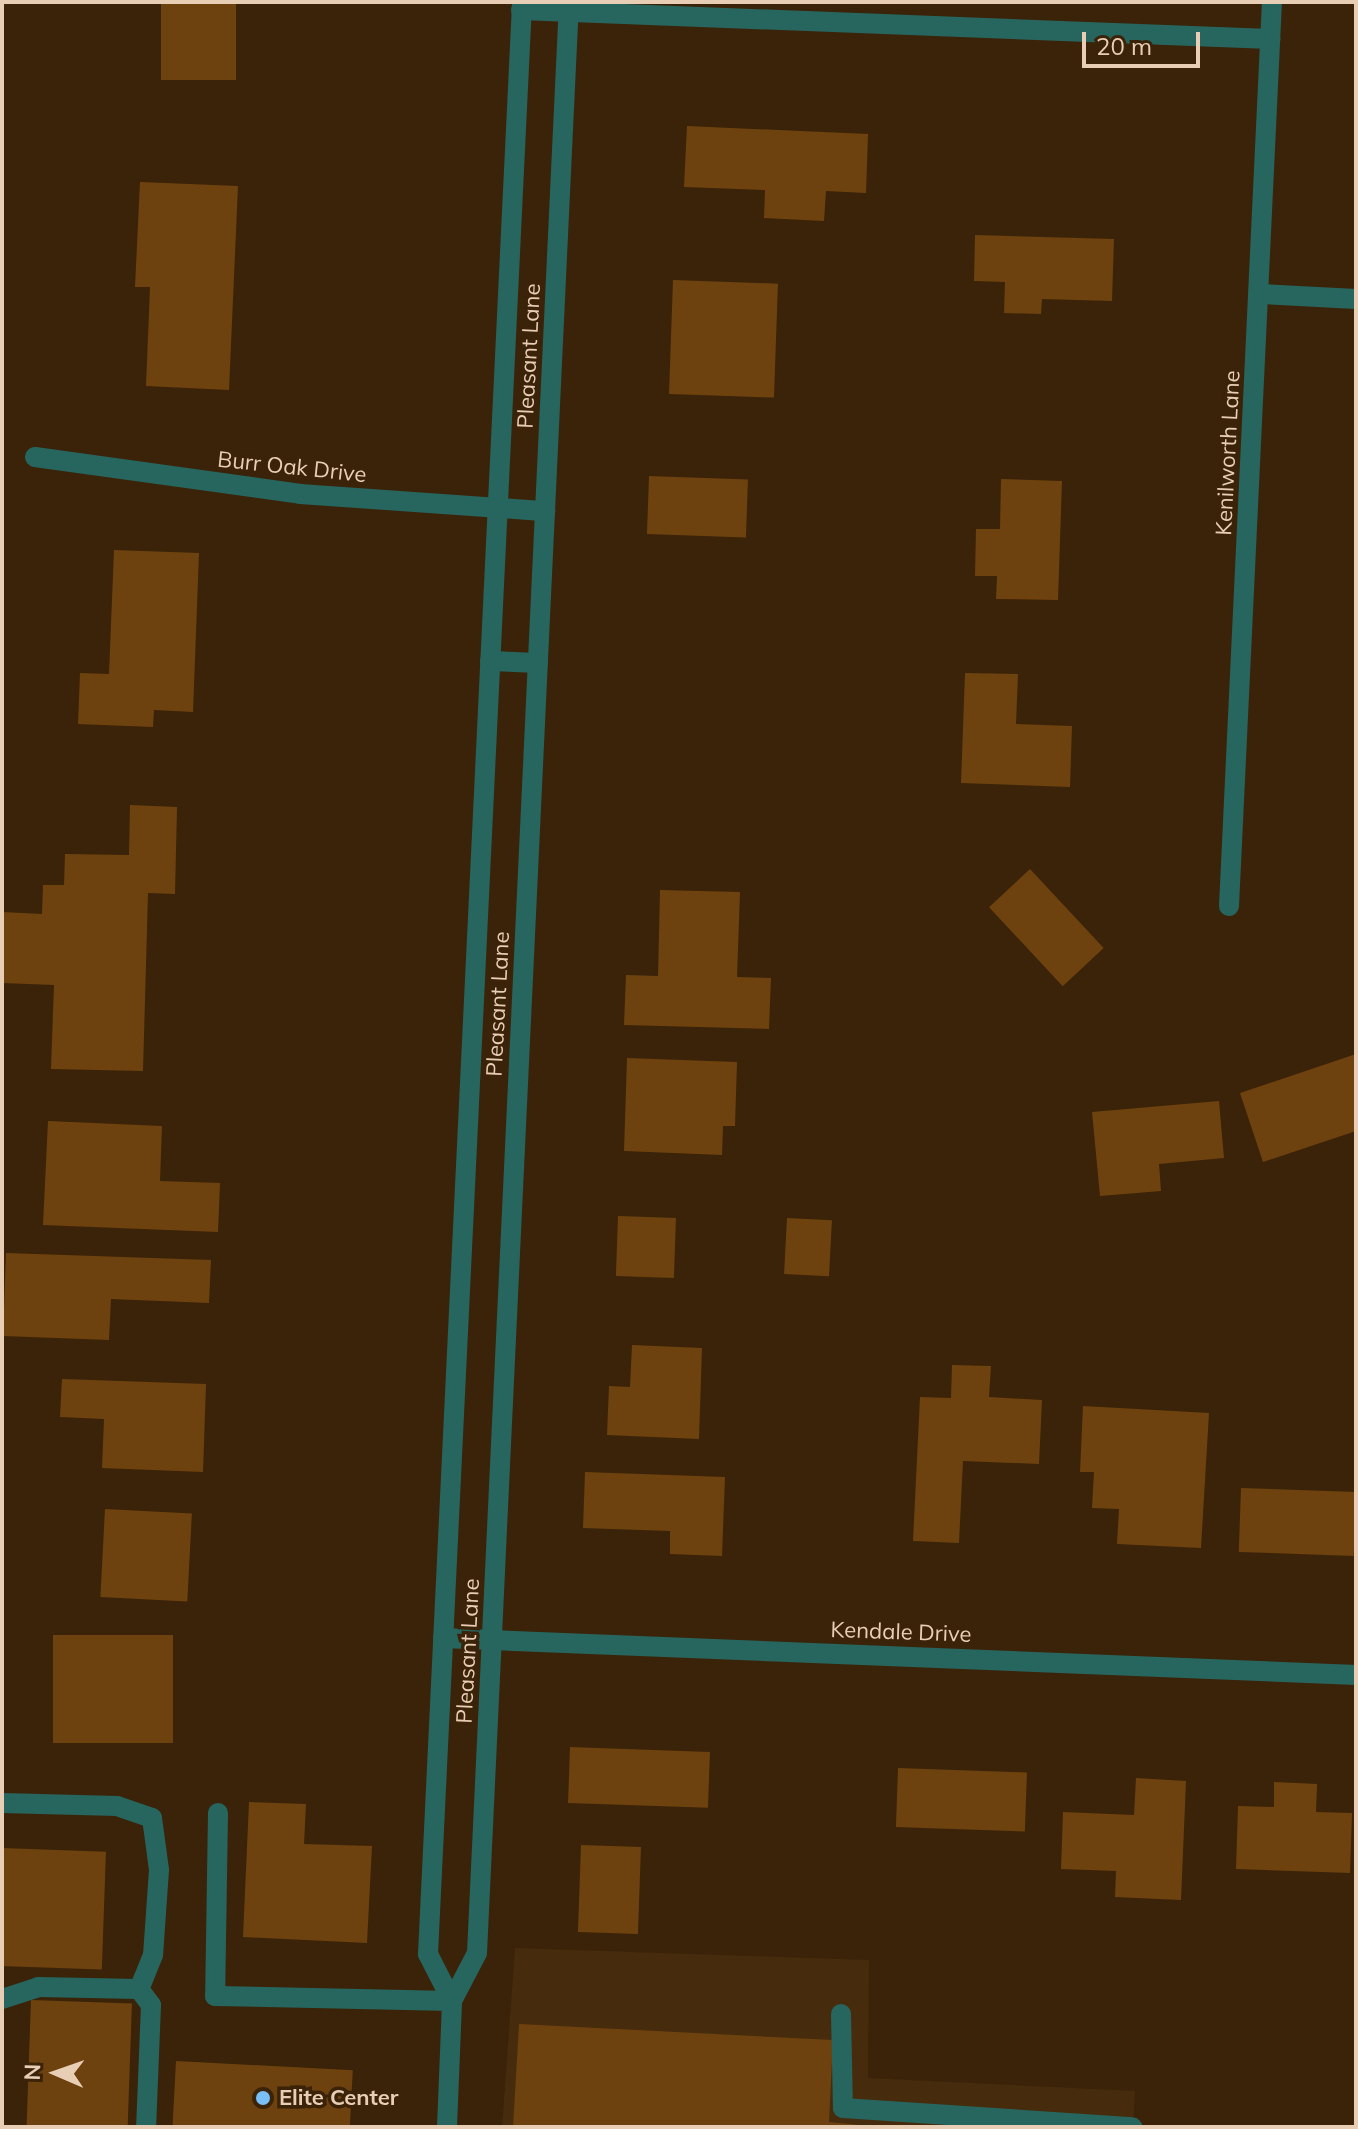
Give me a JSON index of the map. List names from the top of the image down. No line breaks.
{"streets":{"street":["Pleasant Lane","Kenilworth Lane","Burr Oak Drive","Kendale Drive"]},"crossings":[["Pleasant Lane","Burr Oak Drive"],["Pleasant Lane","Kendale Drive"]],"places":["Elite Center"],"scale_bar":"20 m","north":"left"}
